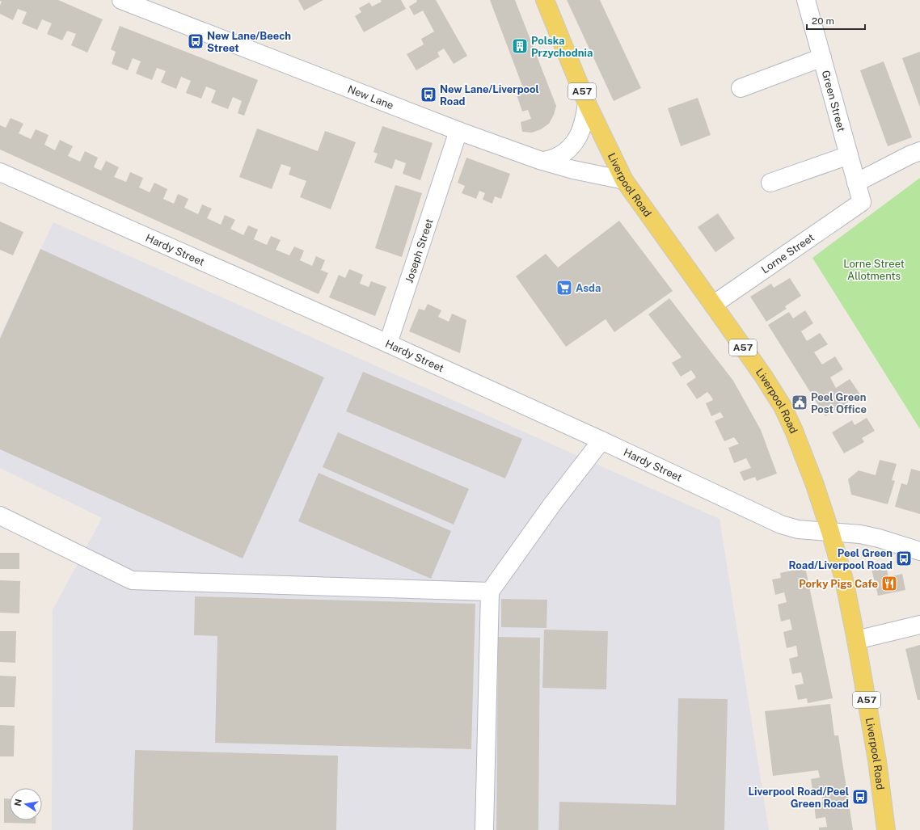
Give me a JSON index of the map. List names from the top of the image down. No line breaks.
{"streets":{"main road":["A57","Liverpool Road"],"street":["New Lane","Green Street","Hardy Street","Joseph Street","Lorne Street"]},"crossings":[["New Lane","Liverpool Road"],["New Lane","Joseph Street"],["Green Street","Lorne Street"],["Liverpool Road","Hardy Street"],["Liverpool Road","Lorne Street"],["Hardy Street","Joseph Street"]],"parks":["Lorne Street Allotments"],"places":{"bus stop":["New Lane/Beech Street","New Lane/Liverpool Road","Peel Green Road/Liverpool Road","Liverpool Road/Peel Green Road"],"building":["Polska Przychodnia"],"supermarket":["Asda"],"public building":["Peel Green Post Office"],"restaurant":["Porky Pigs Cafe"]},"scale_bar":"20 m","north":"left"}
